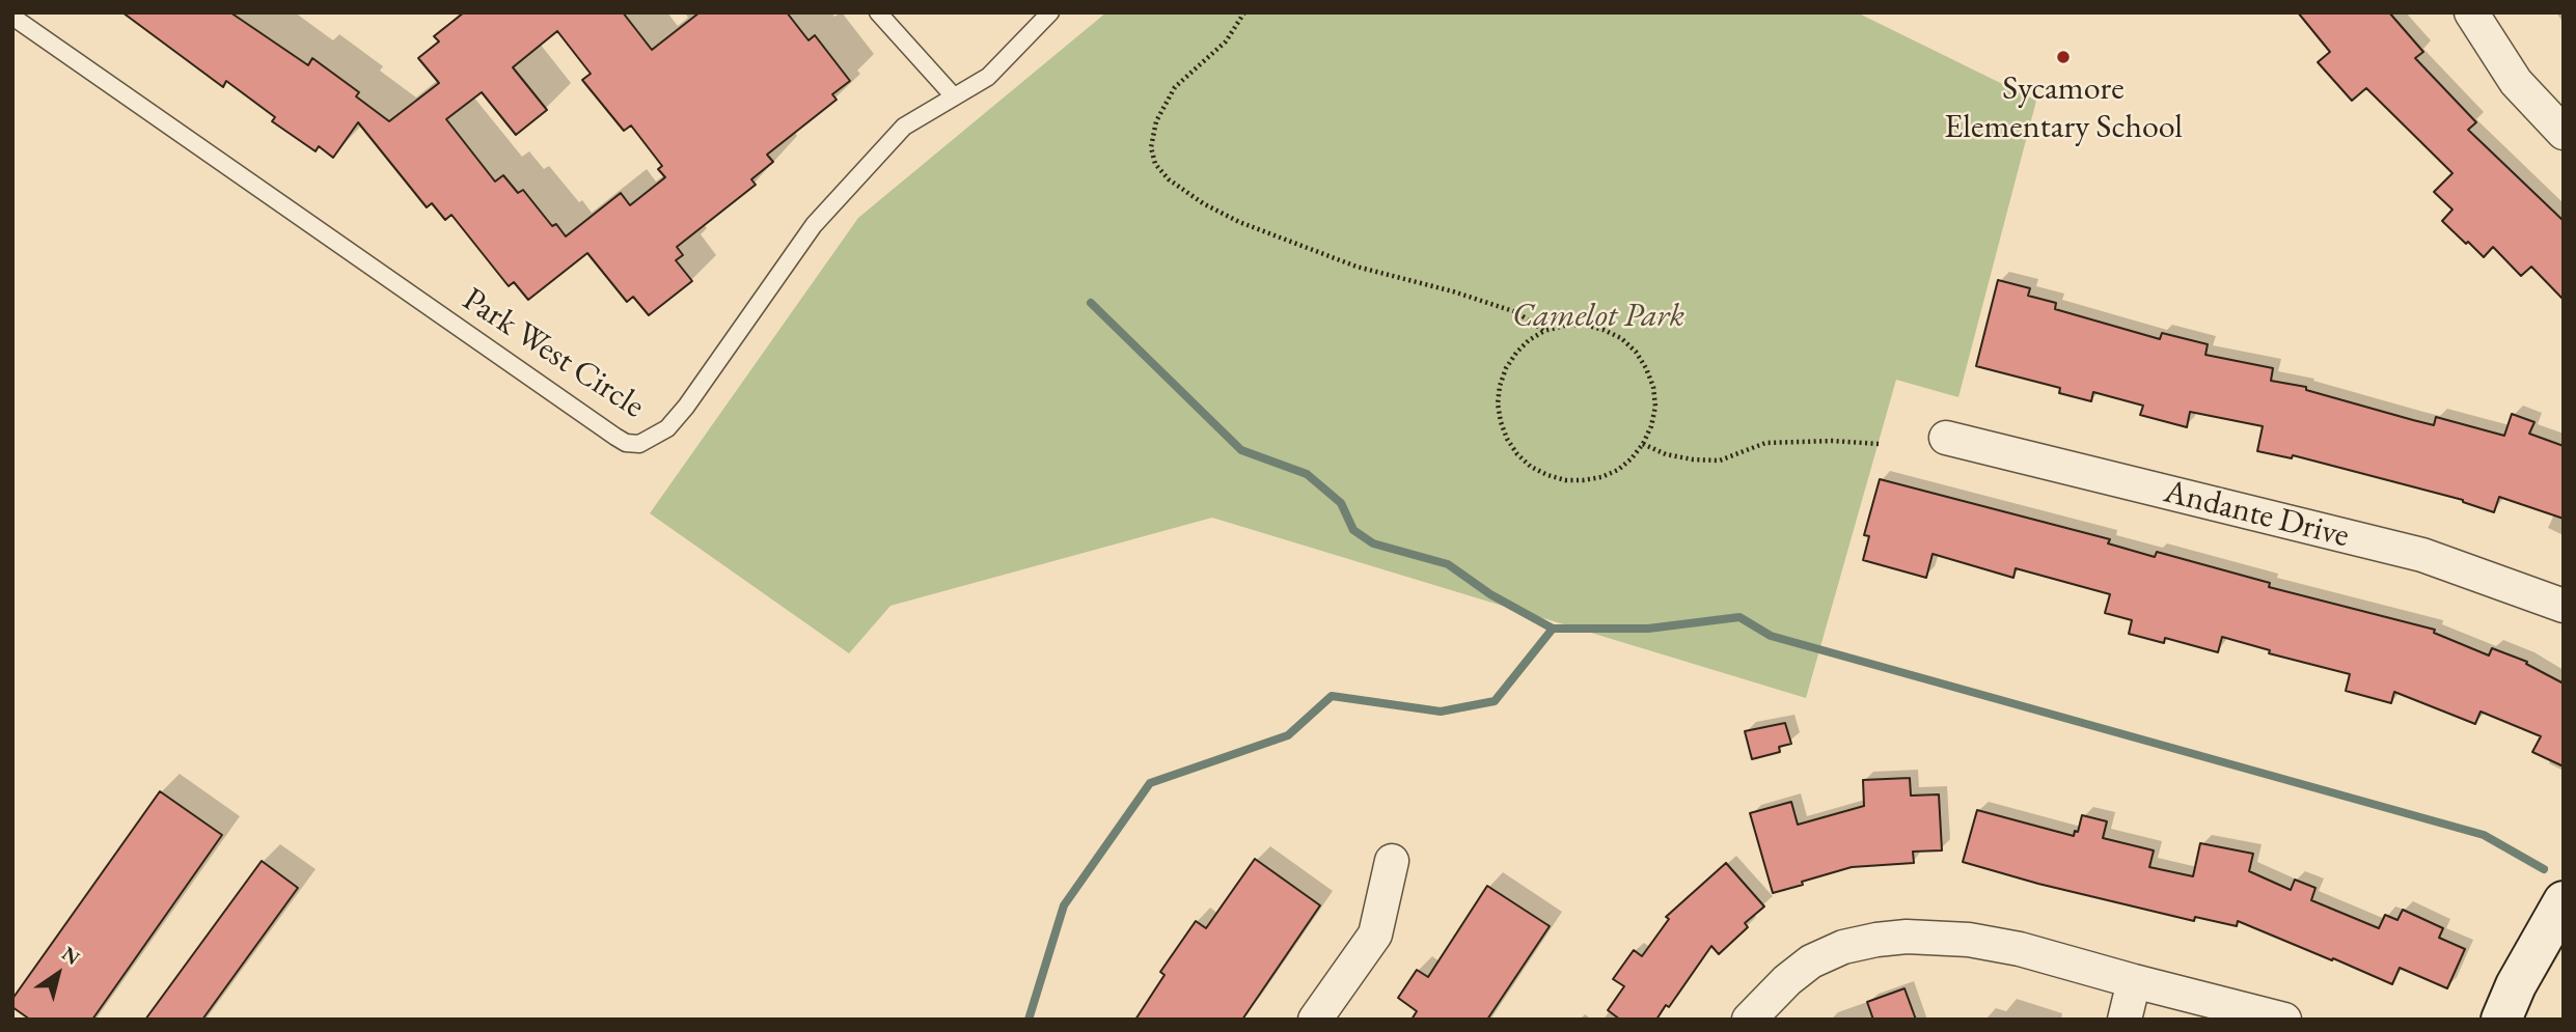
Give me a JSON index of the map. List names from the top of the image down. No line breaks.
{"streets":{"street":["Andante Drive"],"lane":["Park West Circle"]},"parks":["Camelot Park"],"places":["Sycamore Elementary School"],"north":"top right"}
